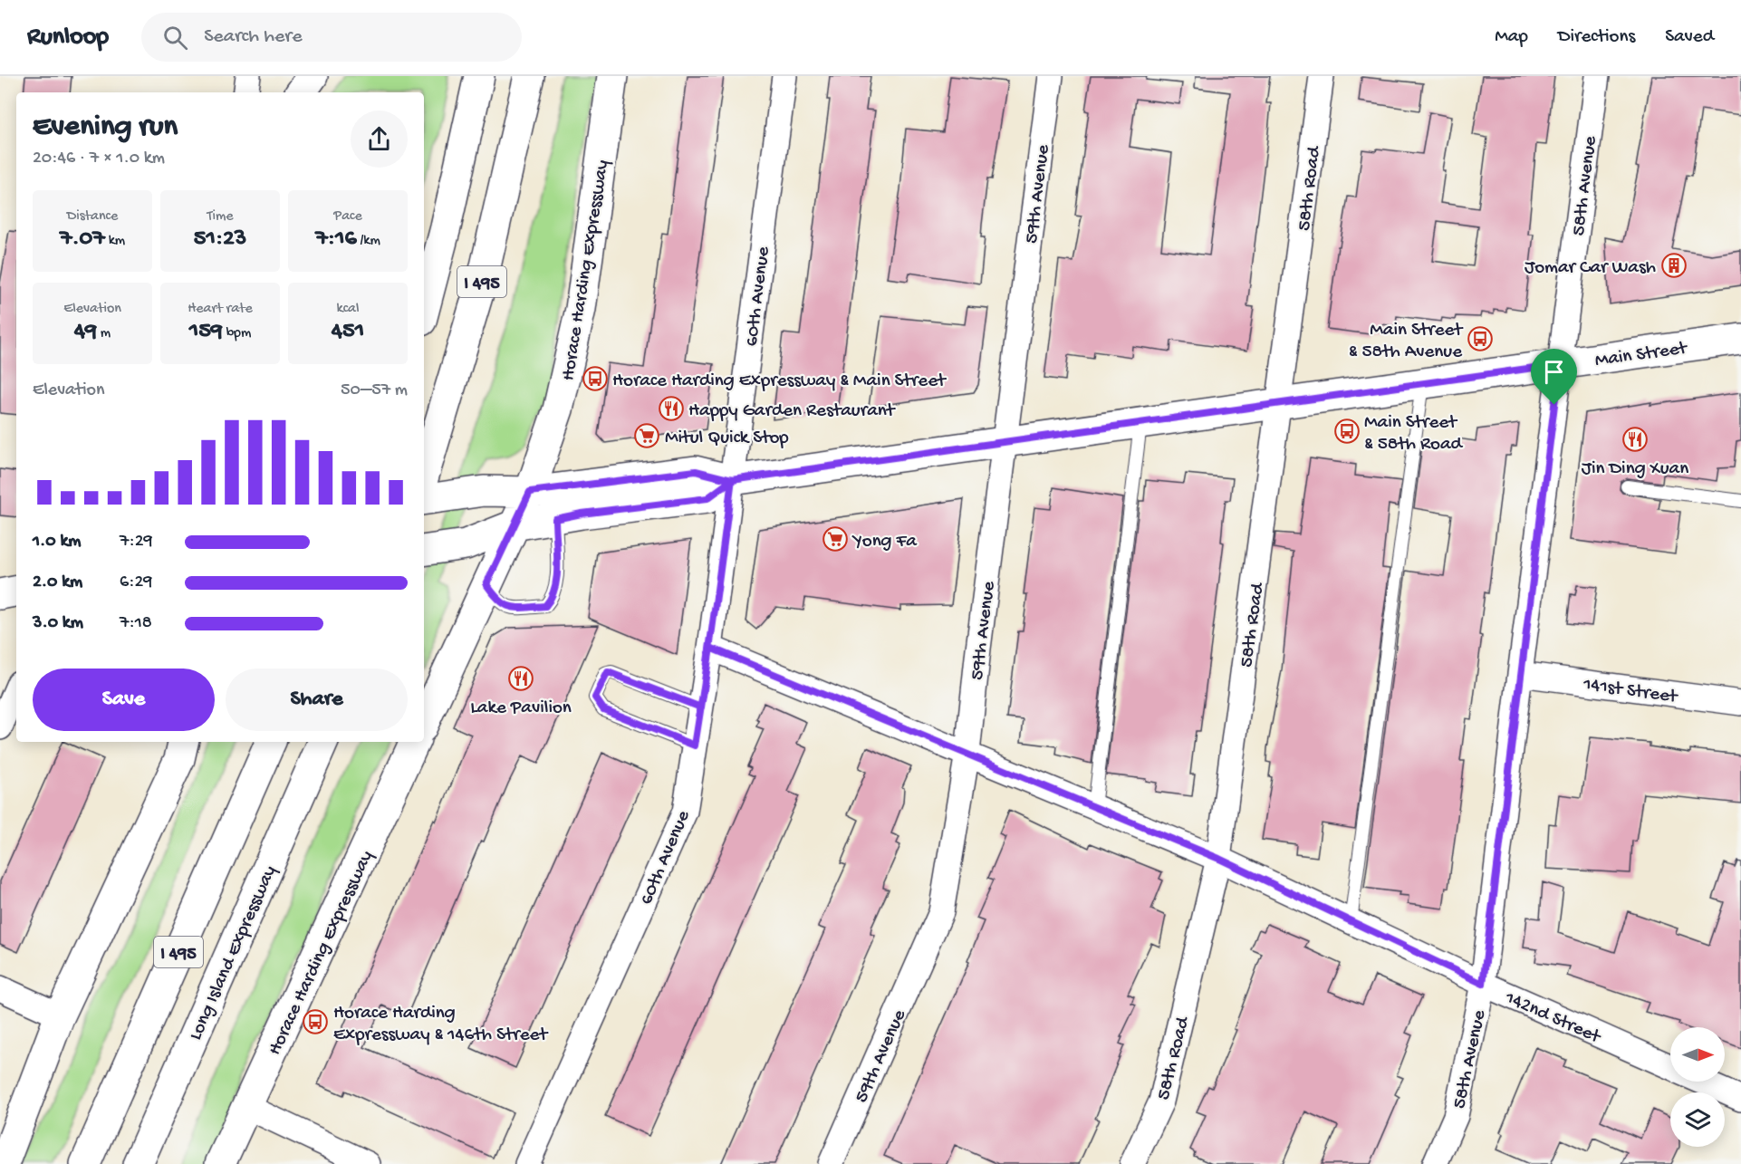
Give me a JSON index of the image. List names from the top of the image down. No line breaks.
{"streets":{"main road":["Horace Harding Expressway","I 495","Main Street","Long Island Expressway"],"street":["58th Avenue","58th Road","59th Avenue","60th Avenue","141st Street","142nd Street"]},"crossings":[["58th Avenue","Main Street"],["58th Avenue","141st Street"],["58th Avenue","142nd Street"],["58th Road","Main Street"],["58th Road","142nd Street"],["59th Avenue","Main Street"],["59th Avenue","142nd Street"],["Horace Harding Expressway","Main Street"],["60th Avenue","Main Street"],["60th Avenue","142nd Street"]],"places":{"building":["Jomar Car Wash"],"bus stop":["Main Street & 58th Avenue","Horace Harding Expressway & Main Street","Main Street & 58th Road","Horace Harding Expressway & 146th Street"],"restaurant":["Happy Garden Restaurant","Jin Ding Xuan","Lake Pavilion"],"supermarket":["Mitul Quick Stop","Yong Fa"]},"north":"right","page":{"header":"Runloop","search":"Search here","nav":["Map","Directions","Saved"],"heading":["Evening run","20:46 · 7 × 1.0 km"],"stats":[["Distance","7.07 km"],["Time","51:23"],["Pace","7:16 /km"],["Elevation","49 m"],["Heart rate","159 bpm"],["kcal","451"]],"chart":["Elevation","50–57 m"],"list":[{"name":"1.0 km","note":"7:29"},{"name":"2.0 km","note":"6:29"},{"name":"3.0 km","note":"7:18"}],"buttons":["Save","Share"]}}
